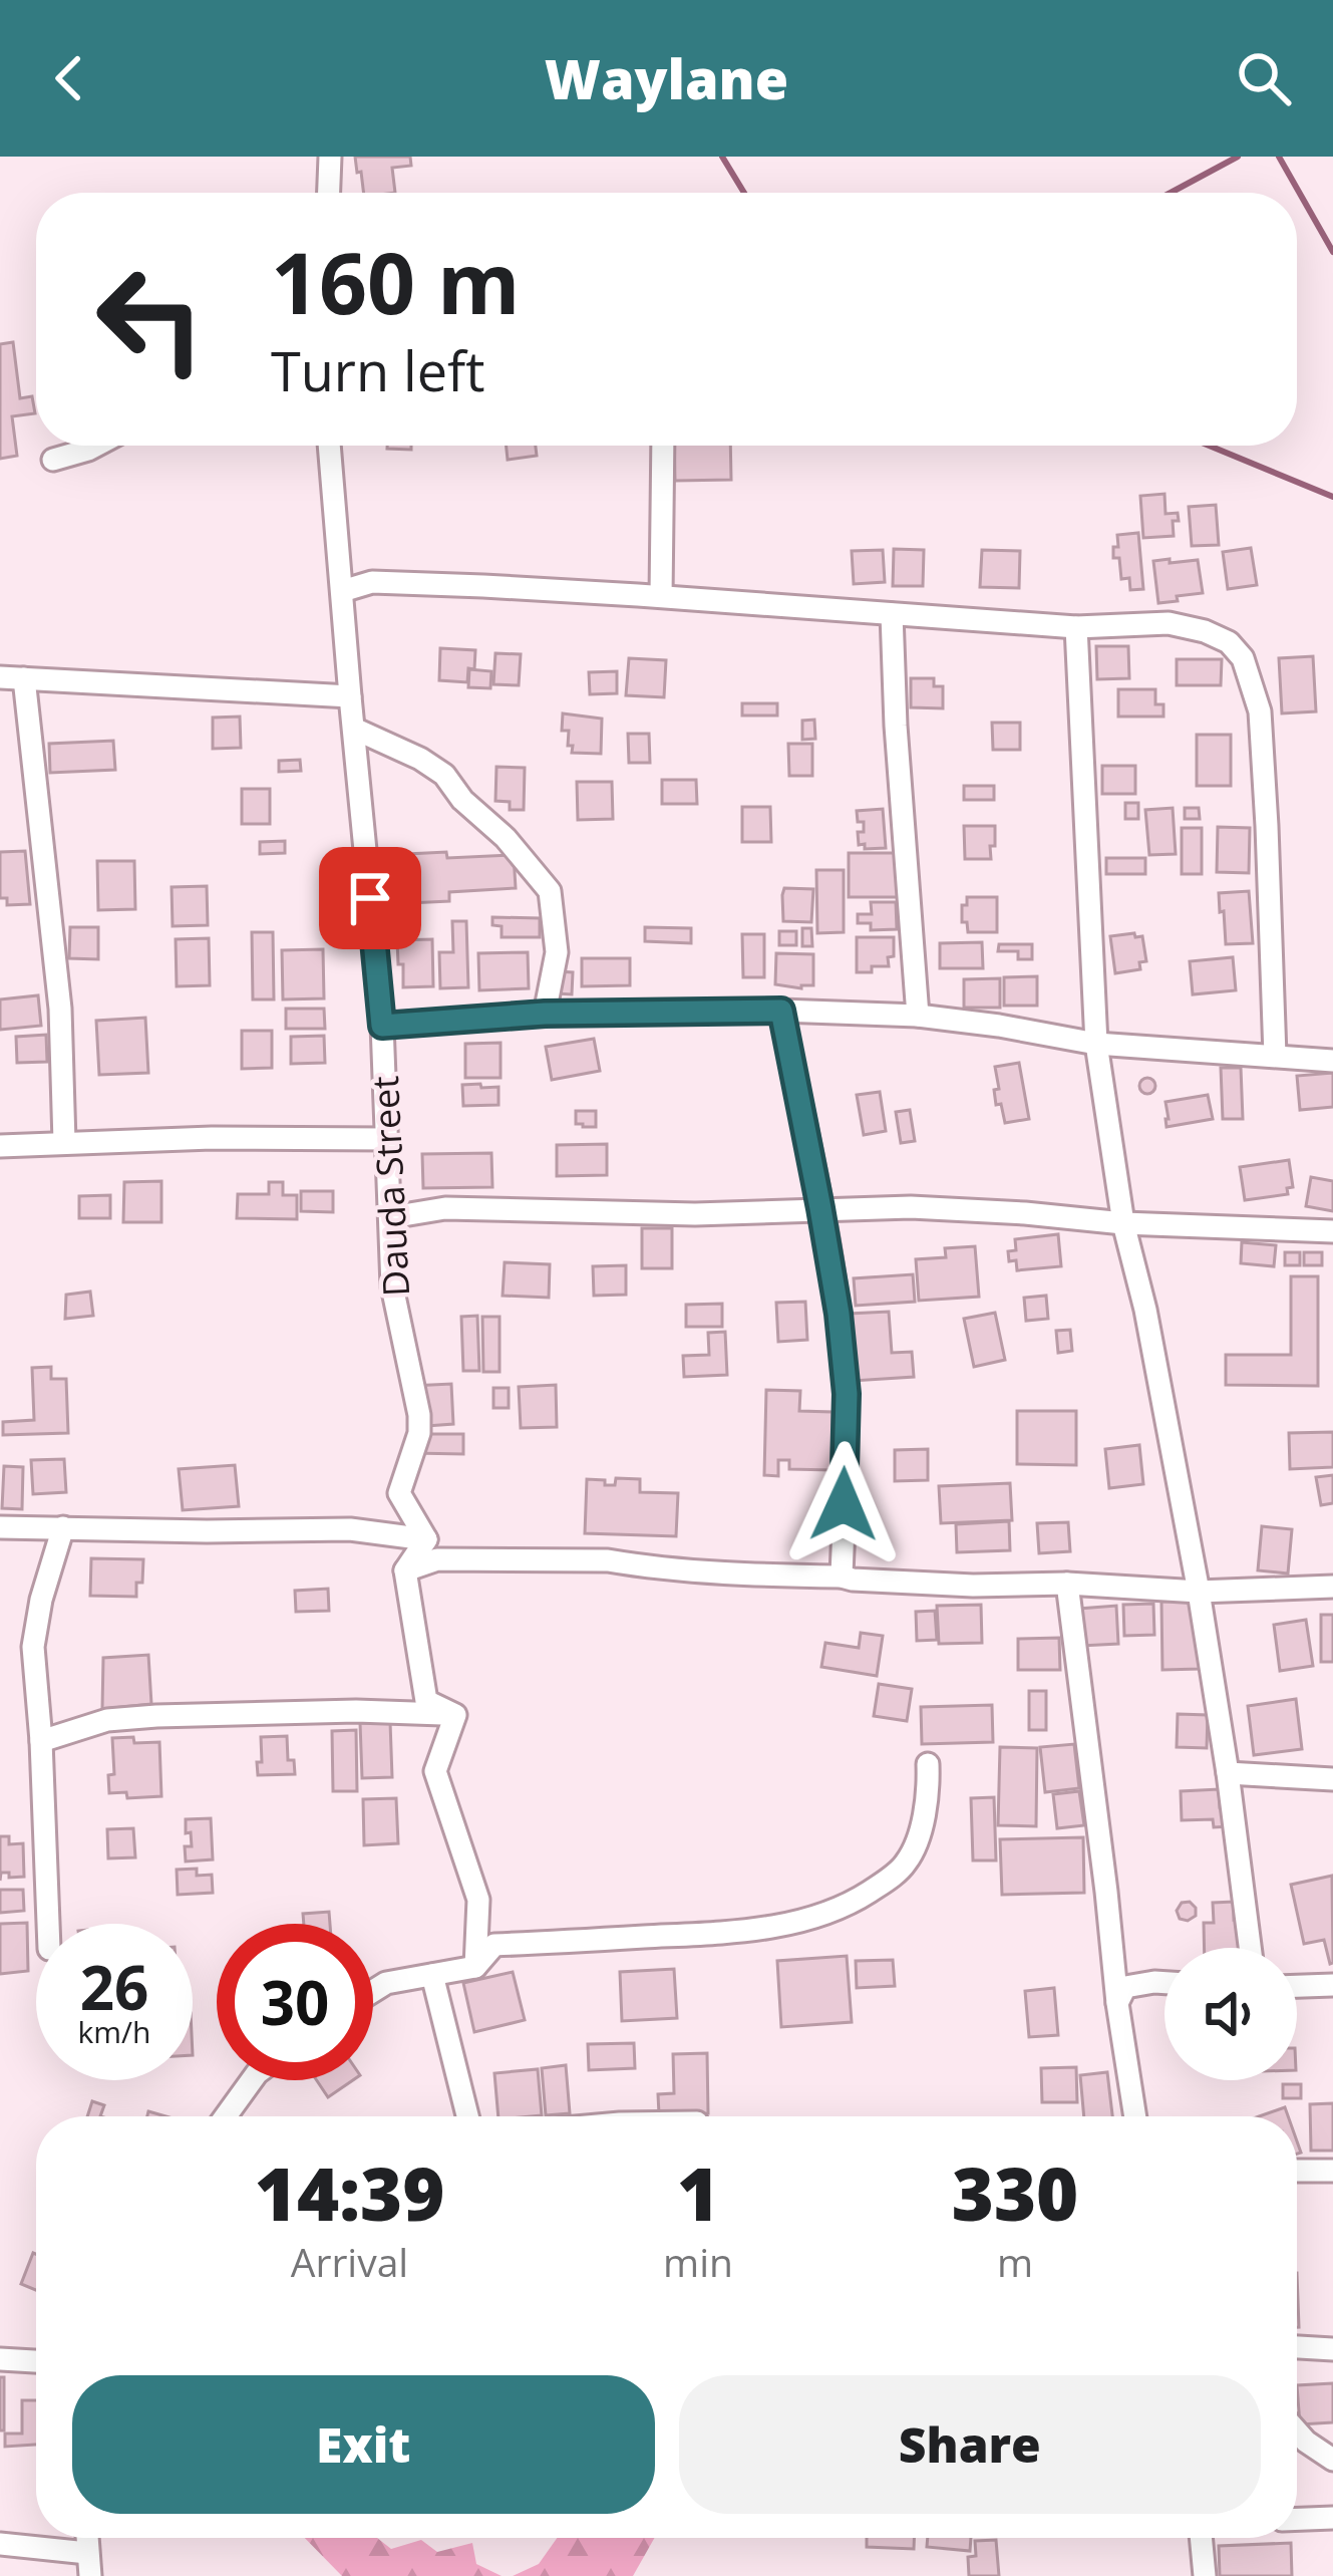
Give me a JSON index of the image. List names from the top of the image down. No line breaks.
{"streets":{"street":["Dauda Street"]},"page":{"header":"Waylane","turn":["160 m","Turn left"],"speed":"26 km/h","limit":"30","eta":["14:39","Arrival","1","min","330","m"],"buttons":["Exit","Share"]}}
